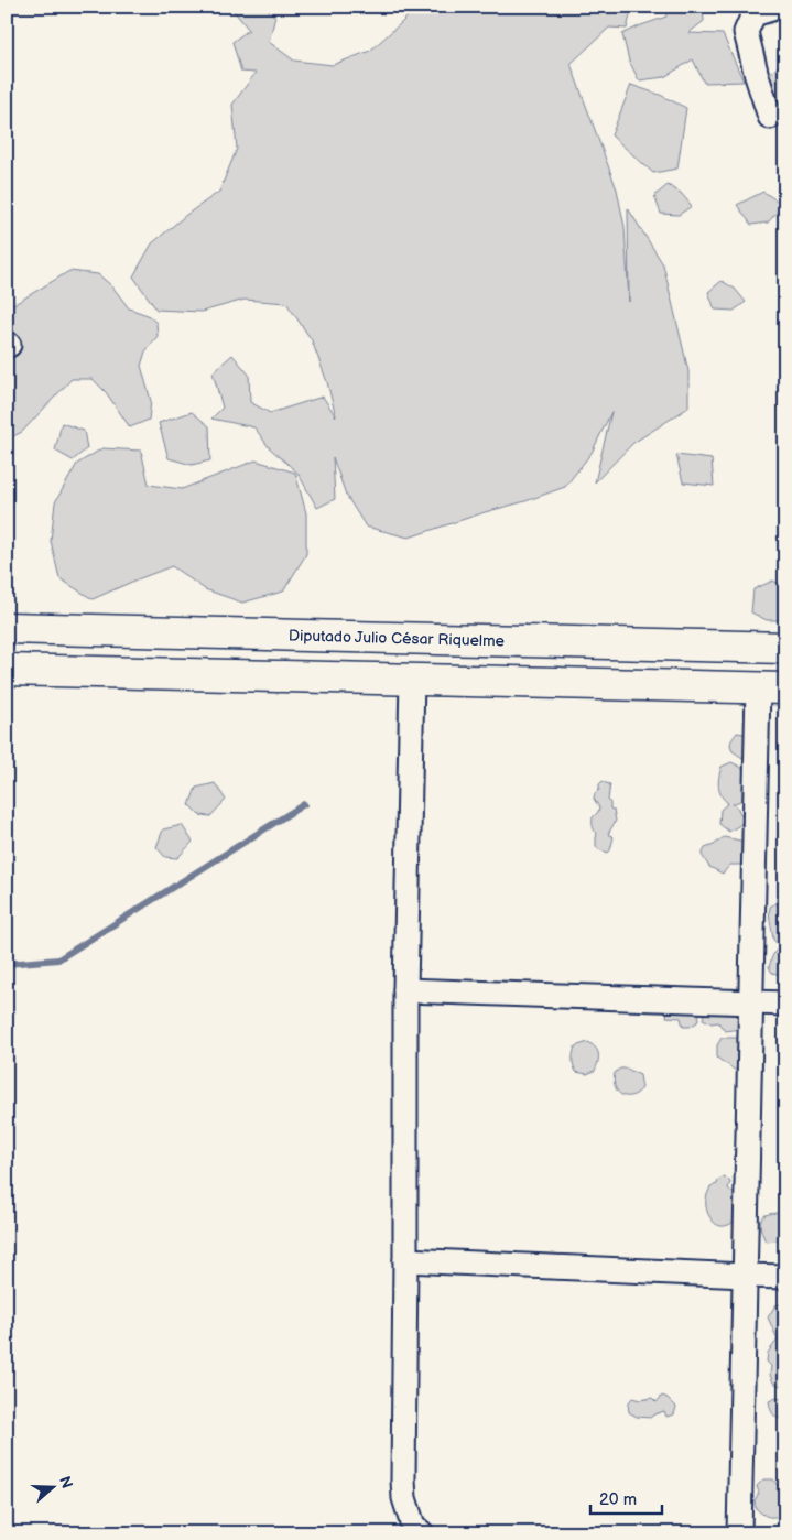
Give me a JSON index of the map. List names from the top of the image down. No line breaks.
{"streets":{"street":["Diputado Julio César Riquelme"]},"scale_bar":"20 m","north":"right"}
